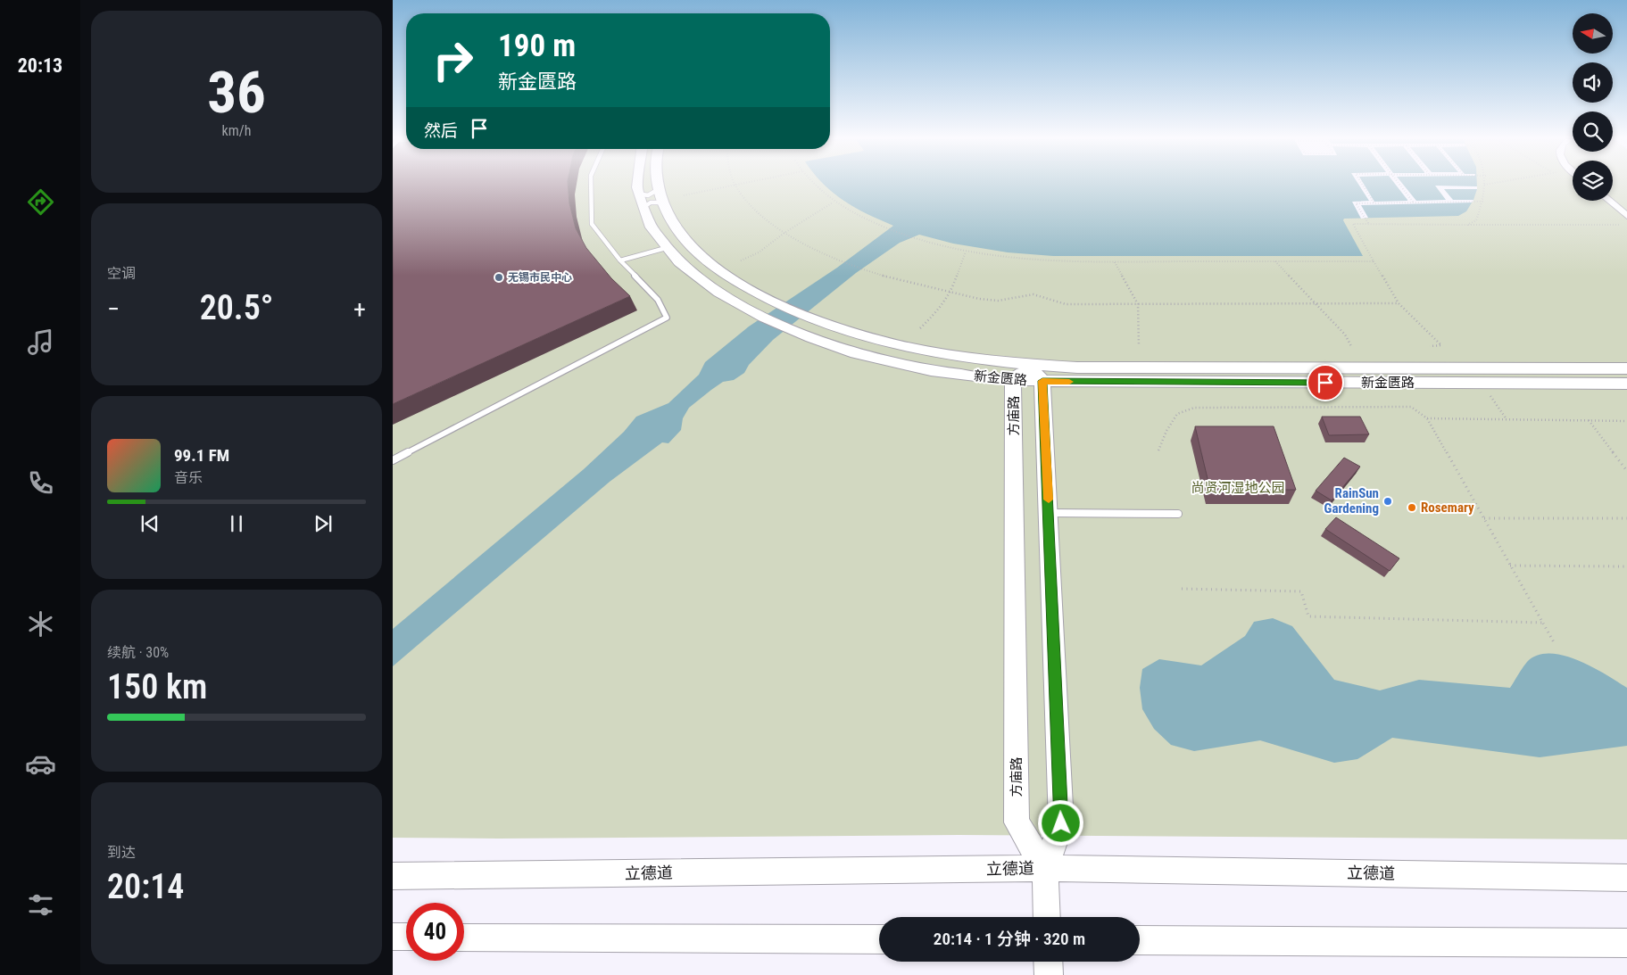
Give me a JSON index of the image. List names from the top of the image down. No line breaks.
{"streets":{"street":["新金匮路","方庙路","立德道"]},"crossings":[["新金匮路","方庙路"],["方庙路","立德道"]],"parks":["尚贤河湿地公园"],"places":["无锡市民中心","RainSun Gardening","Rosemary"],"north":"left","page":{"tabs":"20:13","tile":[["36","km/h"],"空调",["续航 · 30%","150 km"],["到达","20:14"]],"turn":["190 m","新金匮路"],"then":"然后","heat":["−","20.5°","+"],"song":["99.1 FM","音乐"],"limit":"40","trip":"20:14 · 1 分钟 · 320 m"}}
